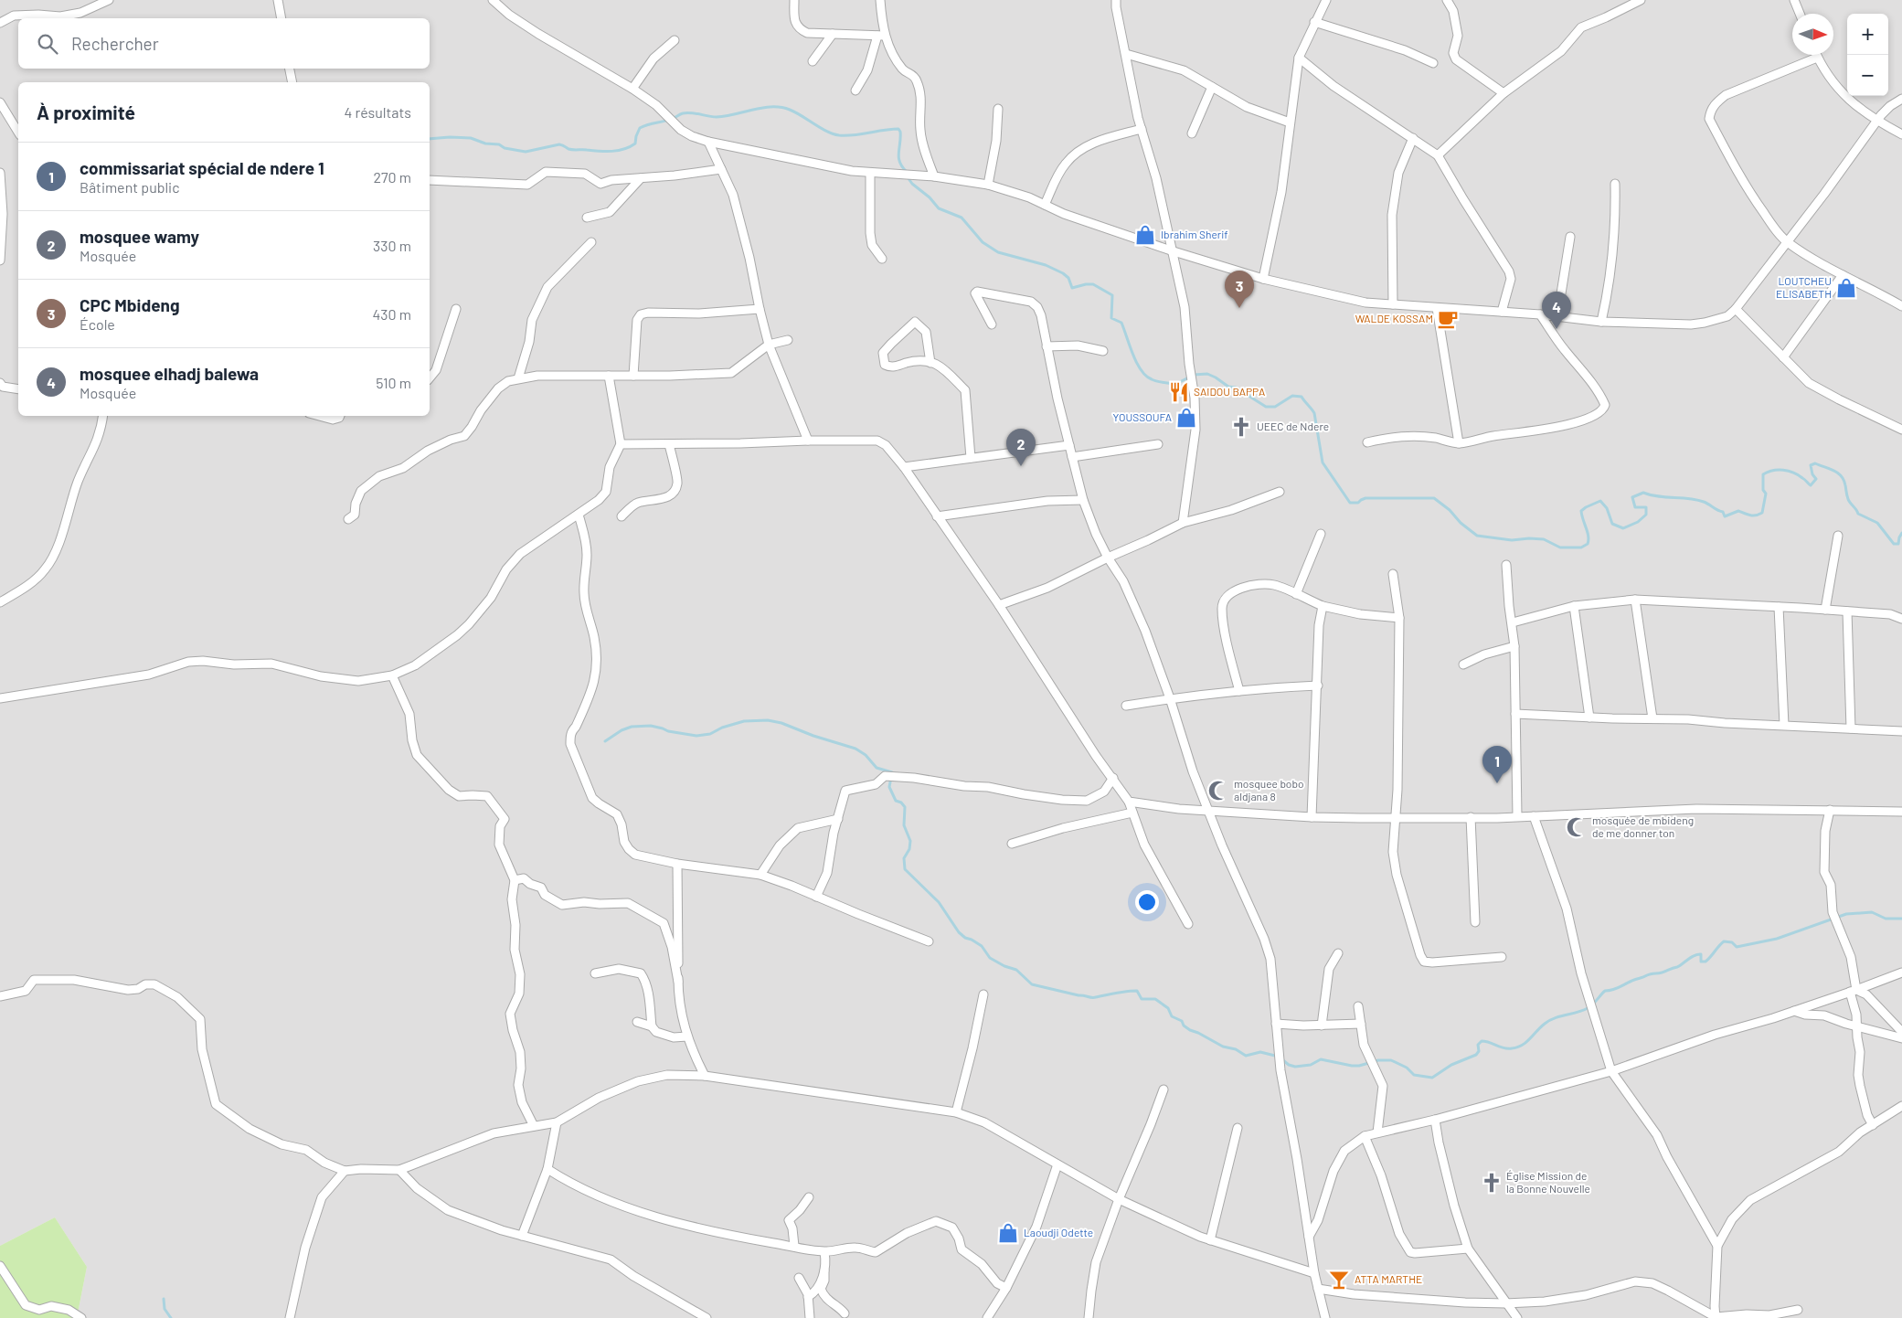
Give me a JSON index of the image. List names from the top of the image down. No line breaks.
{"places":{"shop":["Ibrahim Sherif","LOUTCHEU ELISABETH","YOUSSOUFA","Laoudji Odette"],"cafe":["WALDE KOSSAM"],"restaurant":["SAIDOU BAPPA"],"church":["UEEC de Ndere","Église Mission de la Bonne Nouvelle"],"mosque":["mosquee bobo aldjana 8","mosquée de mbideng de me donner ton"],"bar":["ATTA MARTHE"]},"north":"right","page":{"map_buttons":["+","−"],"search":"Rechercher","heading":["À proximité","4 résultats"],"list":[{"mark":"1","name":"commissariat spécial de ndere 1","note":"Bâtiment public","value":"270 m"},{"mark":"2","name":"mosquee wamy","note":"Mosquée","value":"330 m"},{"mark":"3","name":"CPC Mbideng","note":"École","value":"430 m"},{"mark":"4","name":"mosquee elhadj balewa","note":"Mosquée","value":"510 m"}],"pins":["3","4","2","1"]}}
